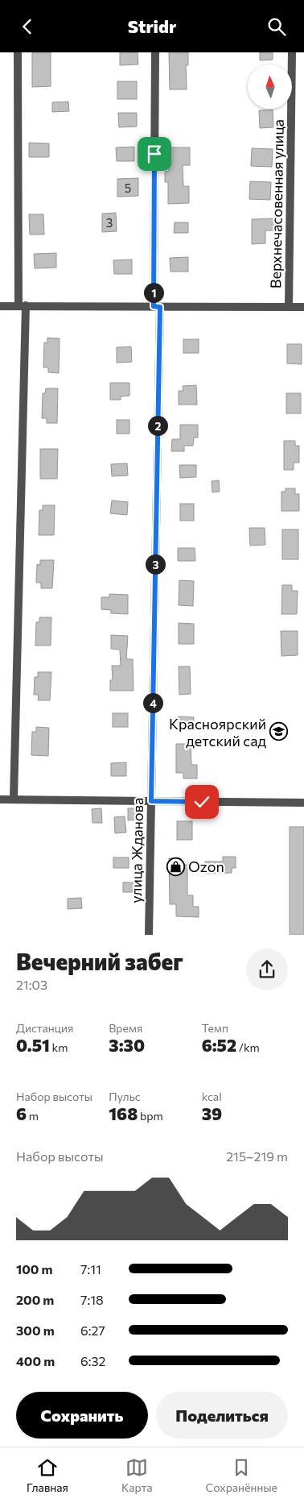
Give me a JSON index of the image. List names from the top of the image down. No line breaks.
{"streets":{"street":["Верхнечасовенная улица","улица Жданова"]},"places":{"school or university":["Красноярский детский сад"],"shop":["Ozon"]},"house_numbers":["5","3"],"north":"top","page":{"header":"Stridr","pins":["1","2","3","4"],"heading":["Вечерний забег","21:03"],"stats":[["Дистанция","0.51 km"],["Время","3:30"],["Темп","6:52 /km"],["Набор высоты","6 m"],["Пульс","168 bpm"],["kcal","39"]],"chart":["Набор высоты","215–219 m"],"list":[{"name":"100 m","note":"7:11"},{"name":"200 m","note":"7:18"},{"name":"300 m","note":"6:27"},{"name":"400 m","note":"6:32"}],"buttons":["Сохранить","Поделиться"],"tabs":["Главная","Карта","Сохранённые"]}}
